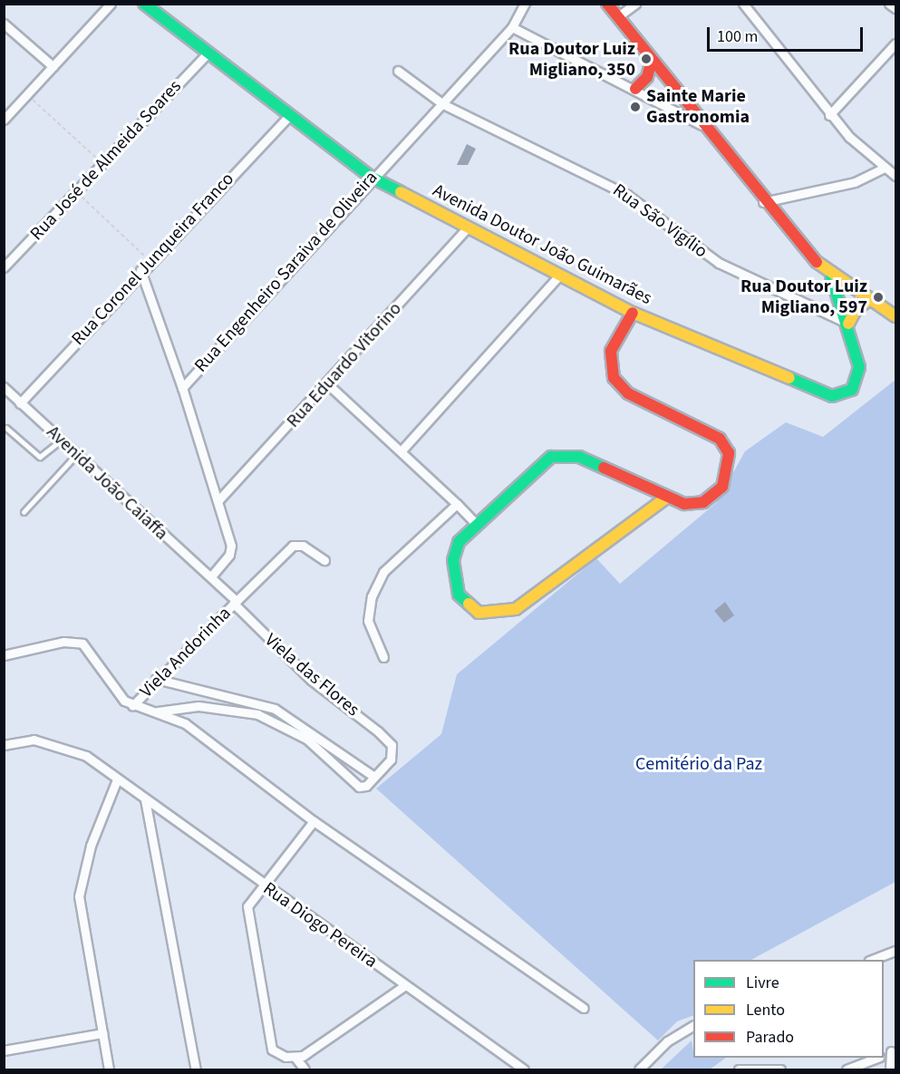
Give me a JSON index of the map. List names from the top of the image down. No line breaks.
{"streets":{"street":["Rua José de Almeida Soares","Rua São Vigílio","Avenida Doutor João Guimarães","Rua Coronel Junqueira Franco","Rua Engenheiro Saraiva de Oliveira","Rua Eduardo Vitorino","Avenida João Caiaffa","Viela Andorinha","Viela das Flores","Rua Diogo Pereira"]},"crossings":[["Rua José de Almeida Soares","Avenida Doutor João Guimarães"],["Rua São Vigílio","Avenida Doutor João Guimarães"],["Rua São Vigílio","Rua Engenheiro Saraiva de Oliveira"],["Avenida Doutor João Guimarães","Rua Coronel Junqueira Franco"],["Avenida Doutor João Guimarães","Rua Engenheiro Saraiva de Oliveira"],["Avenida Doutor João Guimarães","Rua Eduardo Vitorino"],["Rua Coronel Junqueira Franco","Avenida João Caiaffa"],["Rua Engenheiro Saraiva de Oliveira","Rua Eduardo Vitorino"],["Rua Engenheiro Saraiva de Oliveira","Avenida João Caiaffa"],["Rua Engenheiro Saraiva de Oliveira","Viela Andorinha"],["Avenida João Caiaffa","Viela Andorinha"],["Viela Andorinha","Viela das Flores"]],"parks":["Cemitério da Paz"],"places":["Rua Doutor Luiz Migliano, 350","Sainte Marie Gastronomia","Rua Doutor Luiz Migliano, 597"],"legend":["Livre","Lento","Parado"],"scale_bar":"100 m"}
